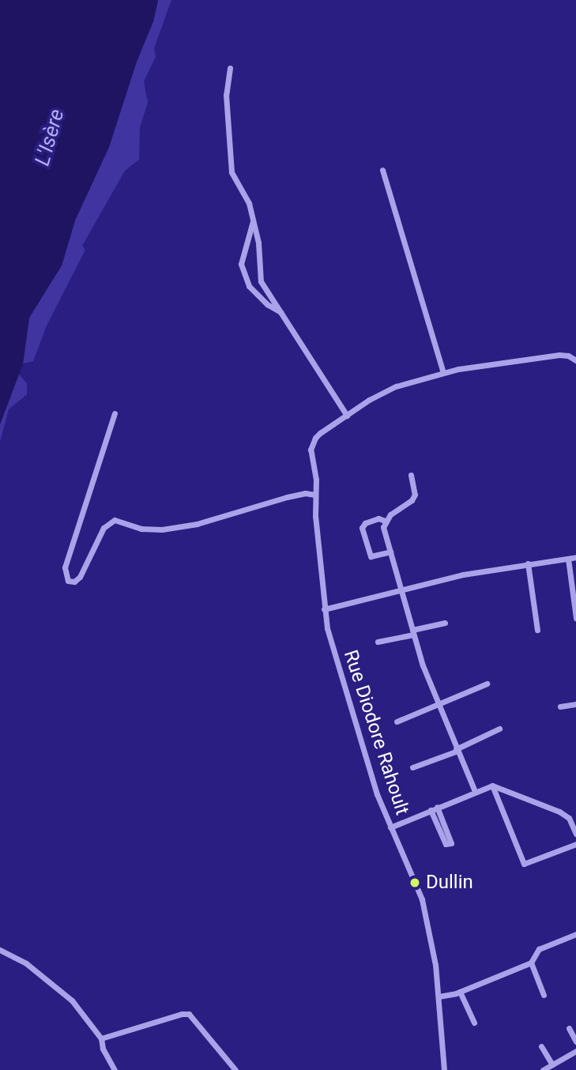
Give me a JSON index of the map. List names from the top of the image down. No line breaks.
{"streets":{"street":["Rue Diodore Rahoult"]},"water":["L'Isère"],"places":["Dullin"]}
